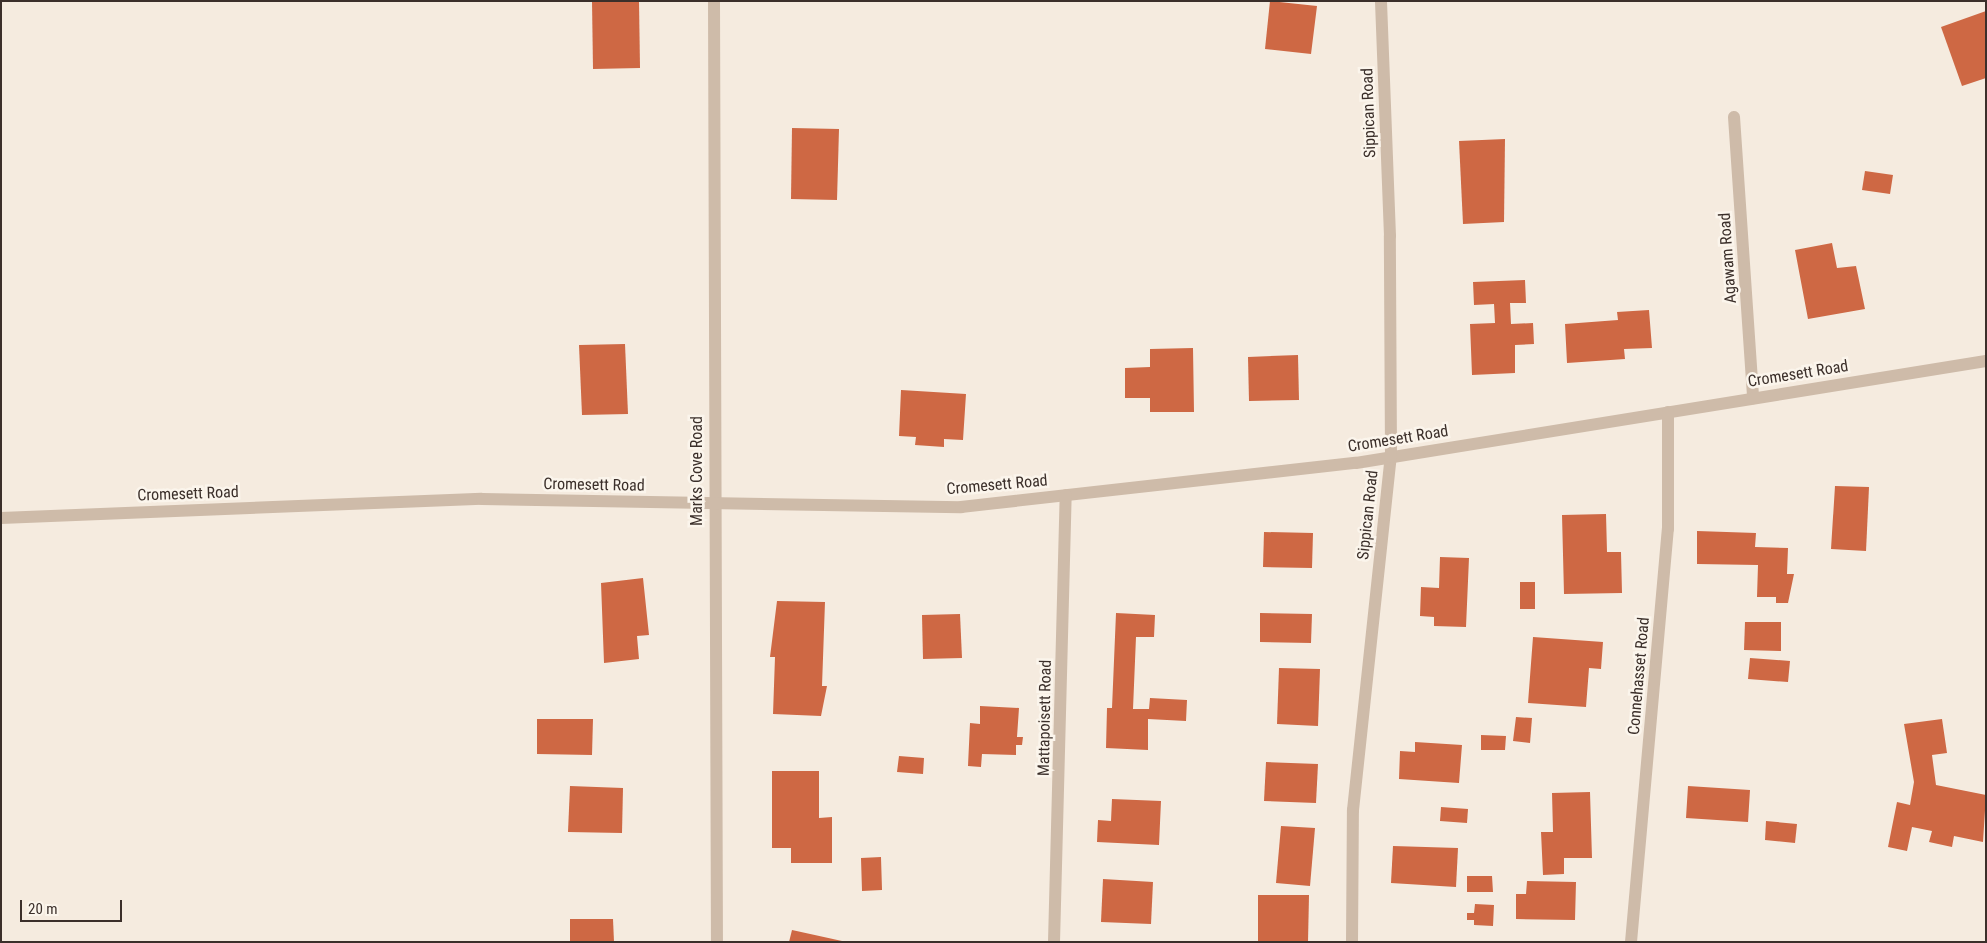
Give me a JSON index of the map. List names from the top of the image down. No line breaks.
{"streets":{"street":["Sippican Road","Agawam Road","Cromesett Road","Marks Cove Road","Connehasset Road","Mattapoisett Road"]},"crossings":[["Sippican Road","Cromesett Road"],["Agawam Road","Cromesett Road"],["Cromesett Road","Marks Cove Road"],["Cromesett Road","Connehasset Road"],["Cromesett Road","Mattapoisett Road"]],"scale_bar":"20 m"}
